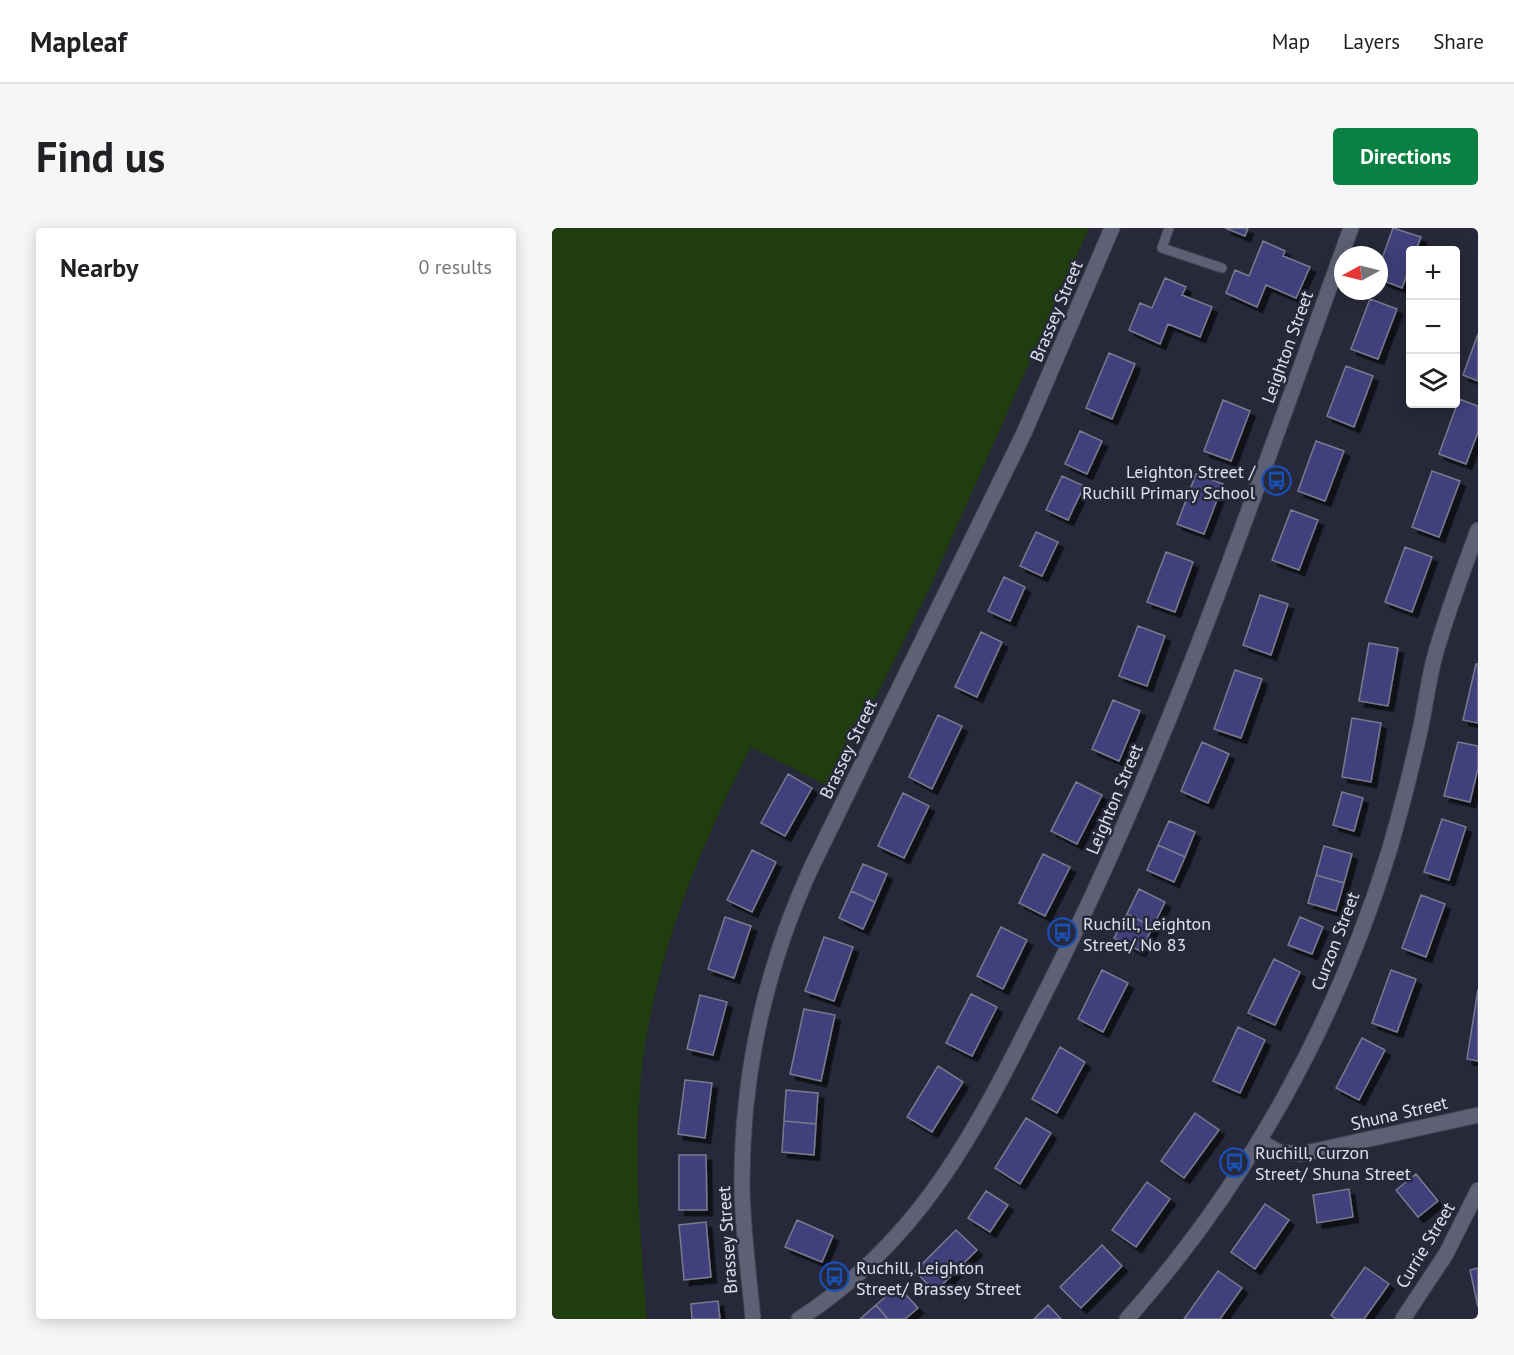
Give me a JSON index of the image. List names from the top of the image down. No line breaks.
{"streets":{"street":["Brassey Street","Leighton Street","Curzon Street","Shuna Street","Currie Street"]},"crossings":[["Curzon Street","Shuna Street"]],"places":{"bus stop":["Leighton Street / Ruchill Primary School","Ruchill, Leighton Street/ No 83","Ruchill, Curzon Street/ Shuna Street","Ruchill, Leighton Street/ Brassey Street"]},"north":"left","page":{"header":"Mapleaf","nav":["Map","Layers","Share"],"buttons":"Directions","title":"Find us","heading":["Nearby","0 results"],"map_buttons":["+","−"]}}
